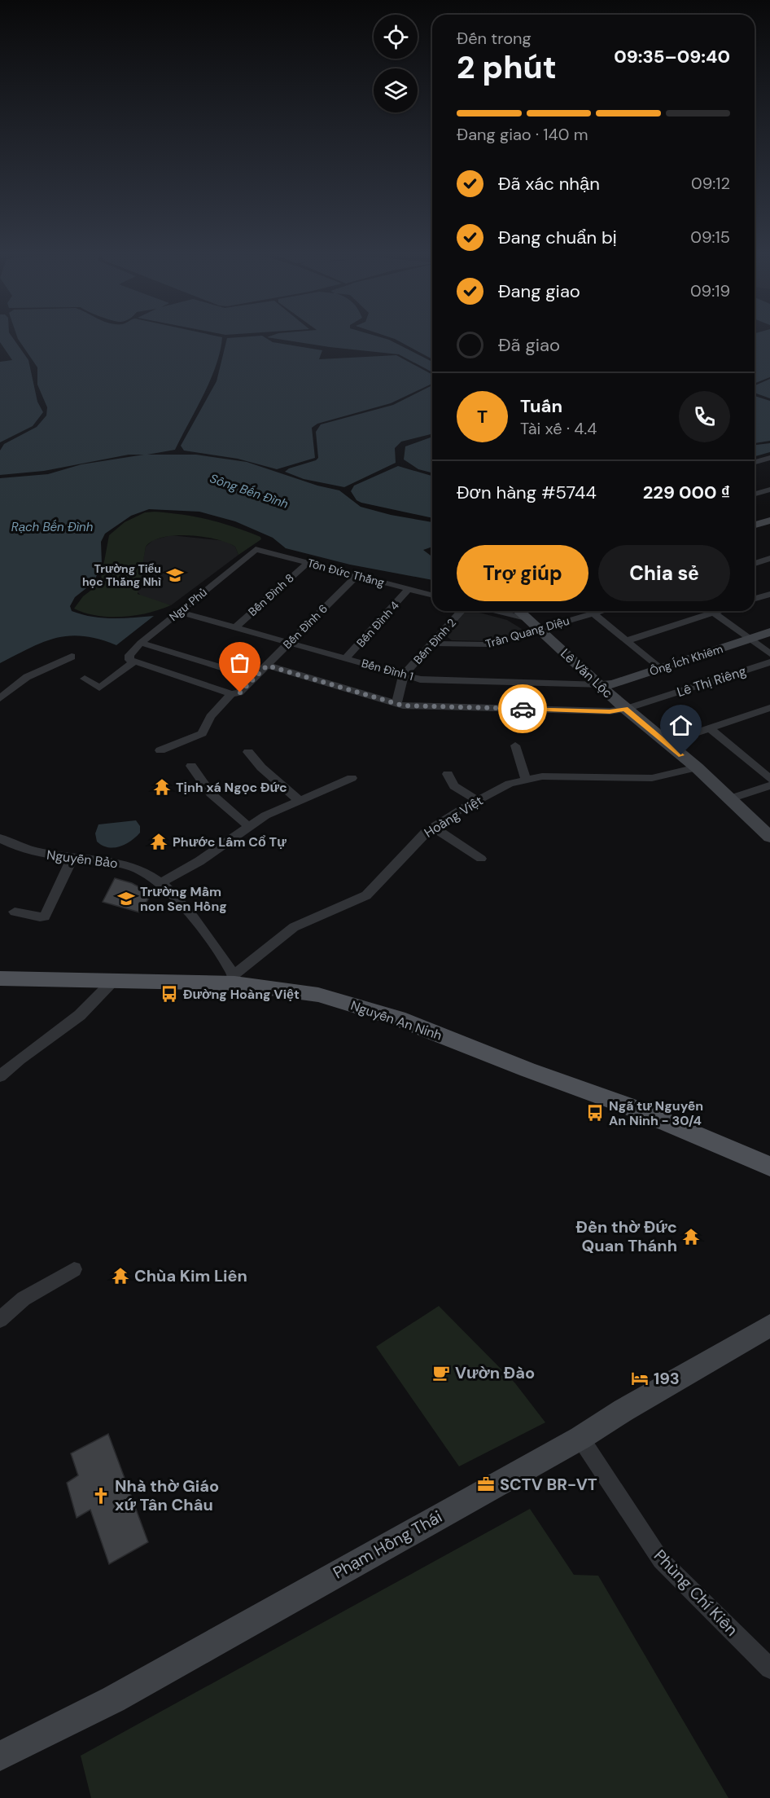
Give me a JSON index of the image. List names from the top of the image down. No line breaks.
{"streets":{"main road":["Nguyễn An Ninh"],"street":["Tôn Đức Thắng","Bến Đình 8","Ngư Phủ","Bến Đình 4","Bến Đình 6","Trần Quang Diệu","Bến Đình 2","Ông Ích Khiêm","Bến Đình 1","Lê Văn Lộc","Lê Thị Riêng","Hoàng Việt","Nguyễn Bảo","Phạm Hồng Thái","Phùng Chí Kiên"]},"crossings":[["Tôn Đức Thắng","Bến Đình 8"],["Tôn Đức Thắng","Ngư Phủ"],["Tôn Đức Thắng","Bến Đình 4"],["Tôn Đức Thắng","Bến Đình 6"],["Bến Đình 8","Bến Đình 1"],["Ngư Phủ","Bến Đình 1"],["Bến Đình 4","Bến Đình 1"],["Bến Đình 6","Bến Đình 1"],["Bến Đình 6","Lê Thị Riêng"],["Trần Quang Diệu","Bến Đình 2"],["Trần Quang Diệu","Lê Văn Lộc"],["Bến Đình 2","Bến Đình 1"],["Bến Đình 2","Lê Thị Riêng"],["Ông Ích Khiêm","Bến Đình 1"],["Ông Ích Khiêm","Lê Văn Lộc"],["Bến Đình 1","Lê Văn Lộc"],["Lê Văn Lộc","Lê Thị Riêng"],["Lê Văn Lộc","Hoàng Việt"],["Hoàng Việt","Nguyễn Bảo"],["Hoàng Việt","Nguyễn An Ninh"],["Nguyễn Bảo","Nguyễn An Ninh"],["Phạm Hồng Thái","Phùng Chí Kiên"]],"water":["Sông Bến Đình","Rạch Bến Đình"],"places":{"school or university":["Trường Tiểu học Thắng Nhì","Trường Mầm non Sen Hồng"],"temple":["Tịnh xá Ngọc Đức","Phước Lâm Cổ Tự","Đền thờ Đức Quan Thánh","Chùa Kim Liên"],"bus stop":["Đường Hoàng Việt","Ngã tư Nguyễn An Ninh - 30/4"],"cafe":["Vườn Đào"],"hotel":["193"],"office":["SCTV BR-VT"],"church":["Nhà thờ Giáo xứ Tân Châu"]},"page":{"heading":["2 phút","Đến trong","09:35–09:40"],"panel":["Tuấn","Tài xế · 4.4","Đơn hàng #5744","229 000 ₫"],"bar":"Đang giao · 140 m","list":[["Đã xác nhận","09:12"],["Đang chuẩn bị","09:15"],["Đang giao","09:19"],"Đã giao"],"round":"T","buttons":["Trợ giúp","Chia sẻ"]}}
